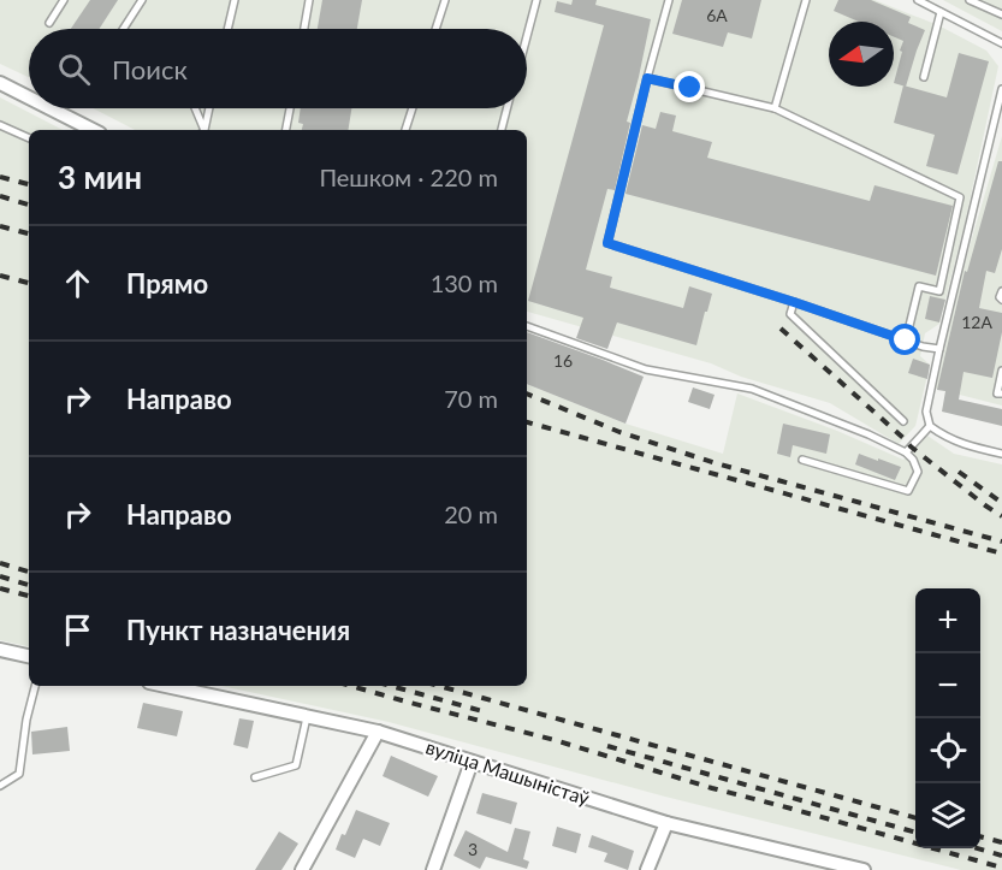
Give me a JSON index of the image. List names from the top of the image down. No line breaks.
{"streets":{"street":["вуліца Машыністаў"]},"house_numbers":["6А","12А","16","3"],"north":"left","page":{"search":"Поиск","heading":["3 мин","Пешком · 220 m"],"list":[["Прямо","130 m"],["Направо","70 m"],["Направо","20 m"],"Пункт назначения"],"map_buttons":["+","−"]}}
